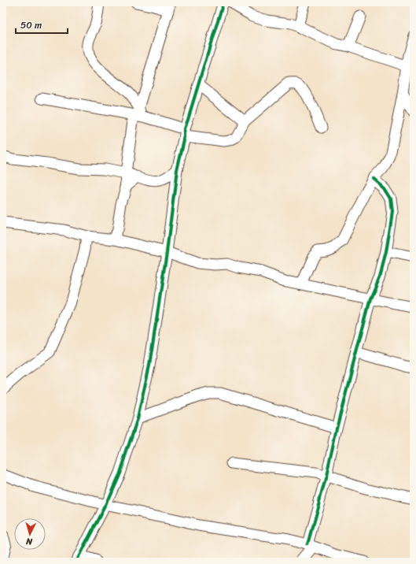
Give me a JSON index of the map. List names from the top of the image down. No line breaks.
{"scale_bar":"50 m","north":"bottom"}
